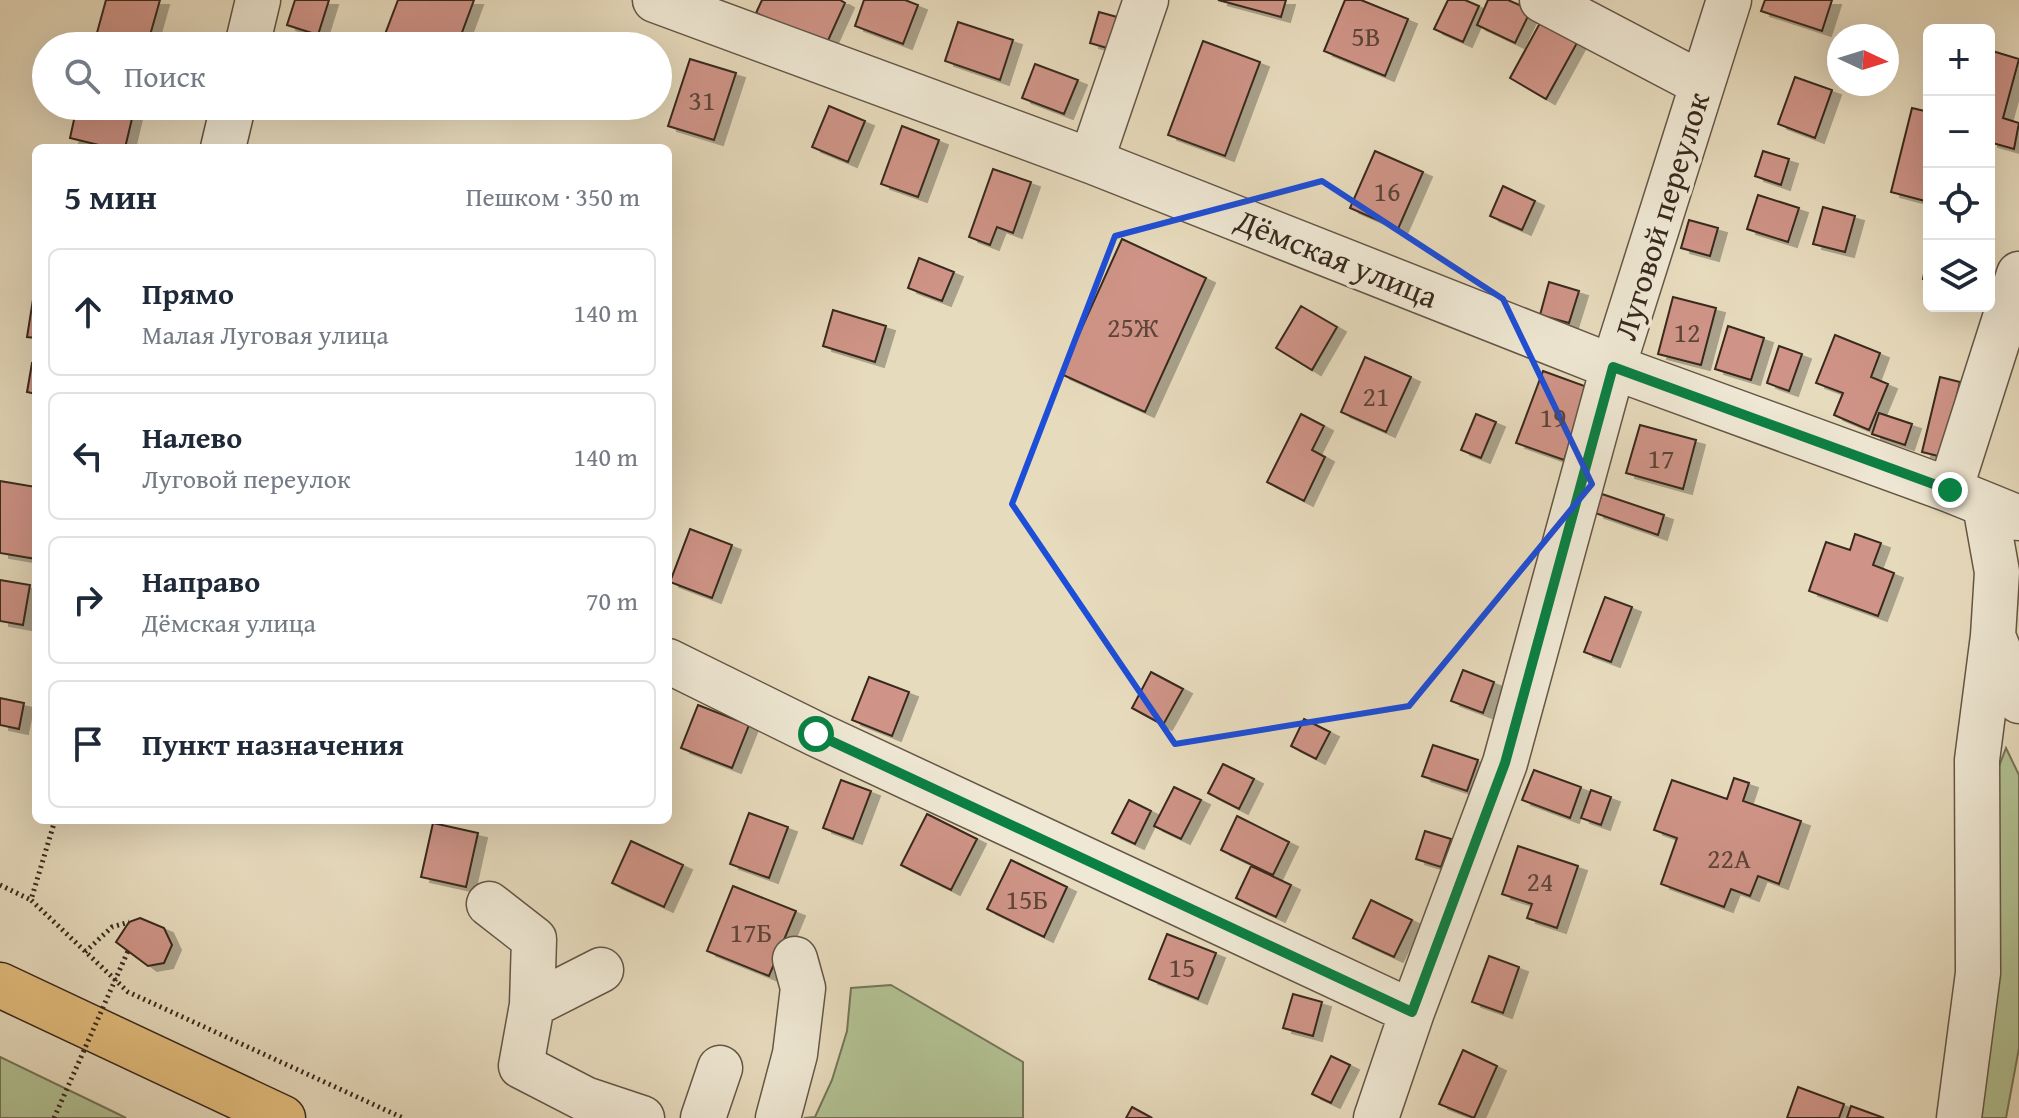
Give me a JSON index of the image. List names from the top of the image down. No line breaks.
{"streets":{"street":["Луговой переулок","Дёмская улица"]},"crossings":[["Луговой переулок","Дёмская улица"]],"house_numbers":["5В","31","16","25Ж","12","21","19","17","22А","24","15Б","17Б","15"],"north":"right","page":{"map_buttons":["+","−"],"search":"Поиск","heading":["5 мин","Пешком · 350 m"],"list":[["Прямо","Малая Луговая улица","140 m"],["Налево","Луговой переулок","140 m"],["Направо","Дёмская улица","70 m"],"Пункт назначения"]}}
